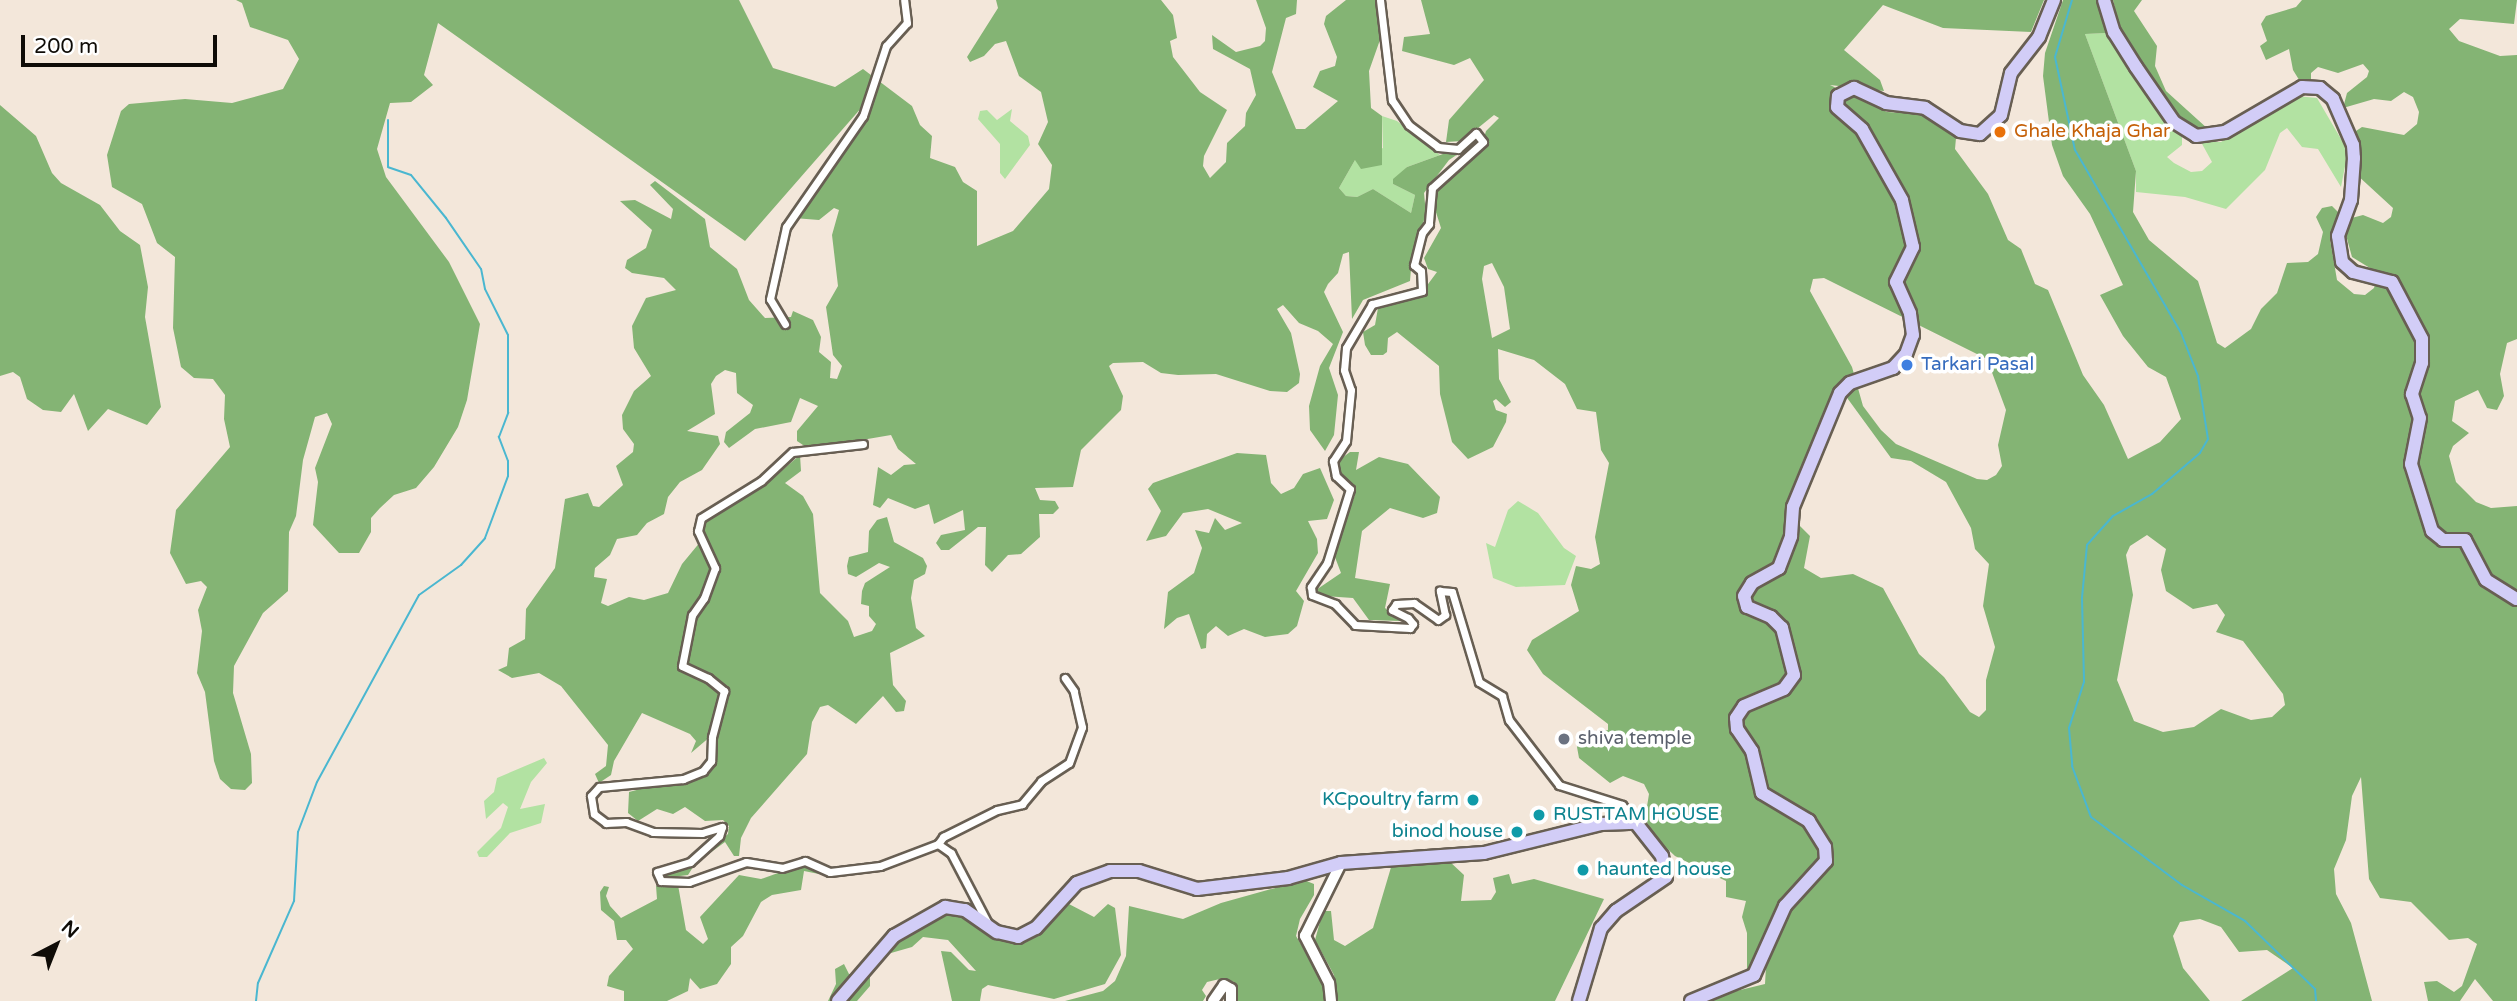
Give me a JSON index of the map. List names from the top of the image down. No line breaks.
{"places":["Ghale Khaja Ghar","Tarkari Pasal","shiva temple","KCpoultry farm","RUSTTAM HOUSE","binod house","haunted house"],"scale_bar":"200 m","north":"top right"}
